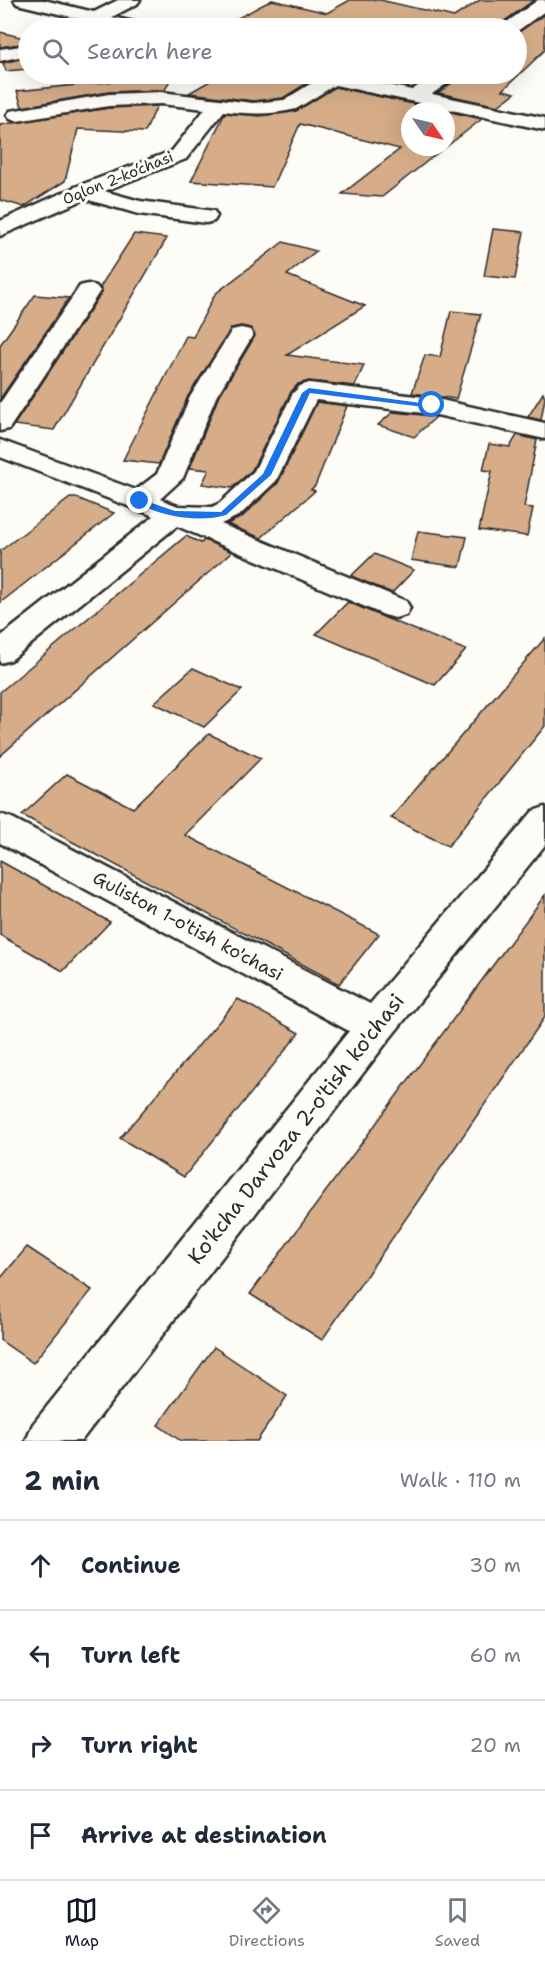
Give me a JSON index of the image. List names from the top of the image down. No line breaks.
{"streets":{"street":["Oqlon 2-ko‘chasi","Guliston 1-o'tish ko'chasi","Ko'kcha Darvoza 2-o'tish ko'chasi"]},"crossings":[["Guliston 1-o'tish ko'chasi","Ko'kcha Darvoza 2-o'tish ko'chasi"]],"north":"bottom right","page":{"search":"Search here","heading":["2 min","Walk · 110 m"],"list":[["Continue","30 m"],["Turn left","60 m"],["Turn right","20 m"],"Arrive at destination"],"nav":["Map","Directions","Saved"]}}
